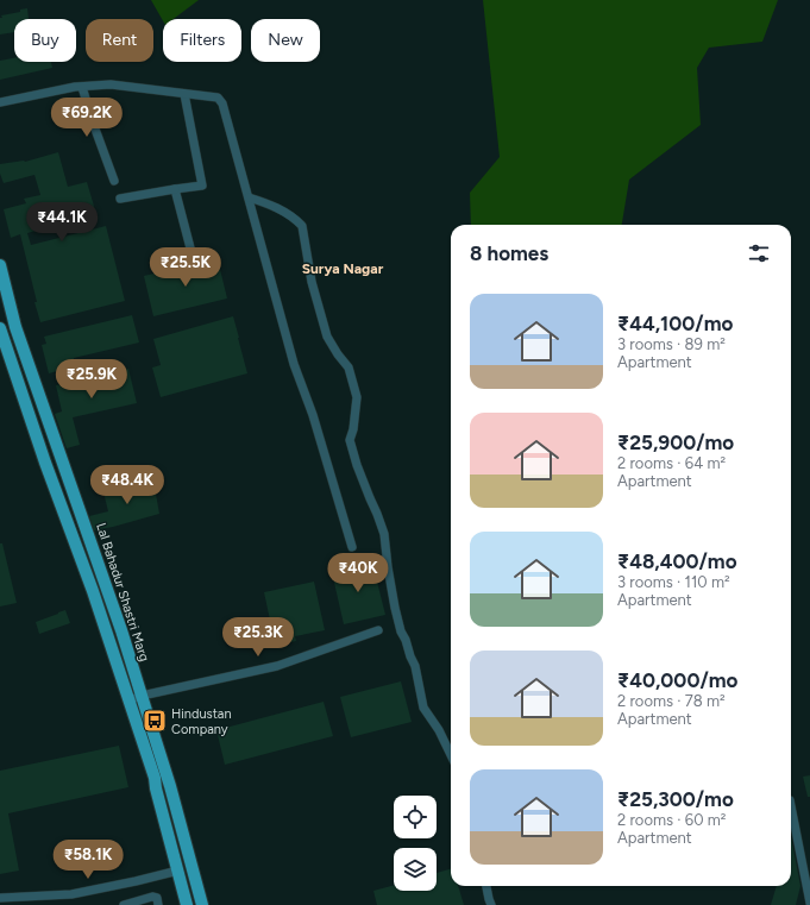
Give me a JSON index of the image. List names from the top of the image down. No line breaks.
{"streets":{"main road":["Lal Bahadur Shastri Marg"]},"districts":["Surya Nagar"],"places":{"bus stop":["Hindustan Company"]},"page":{"chip":["Buy","Rent","Filters","New"],"price":["₹69.2K","₹44.1K","₹25.5K","₹25.9K","₹48.4K","₹40K","₹25.3K","₹58.1K"],"heading":"8 homes","list":[{"name":"₹44,100/mo","note":"3 rooms · 89 m² · Apartment"},{"name":"₹25,900/mo","note":"2 rooms · 64 m² · Apartment"},{"name":"₹48,400/mo","note":"3 rooms · 110 m² · Apartment"},{"name":"₹40,000/mo","note":"2 rooms · 78 m² · Apartment"},{"name":"₹25,300/mo","note":"2 rooms · 60 m² · Apartment"}]}}
